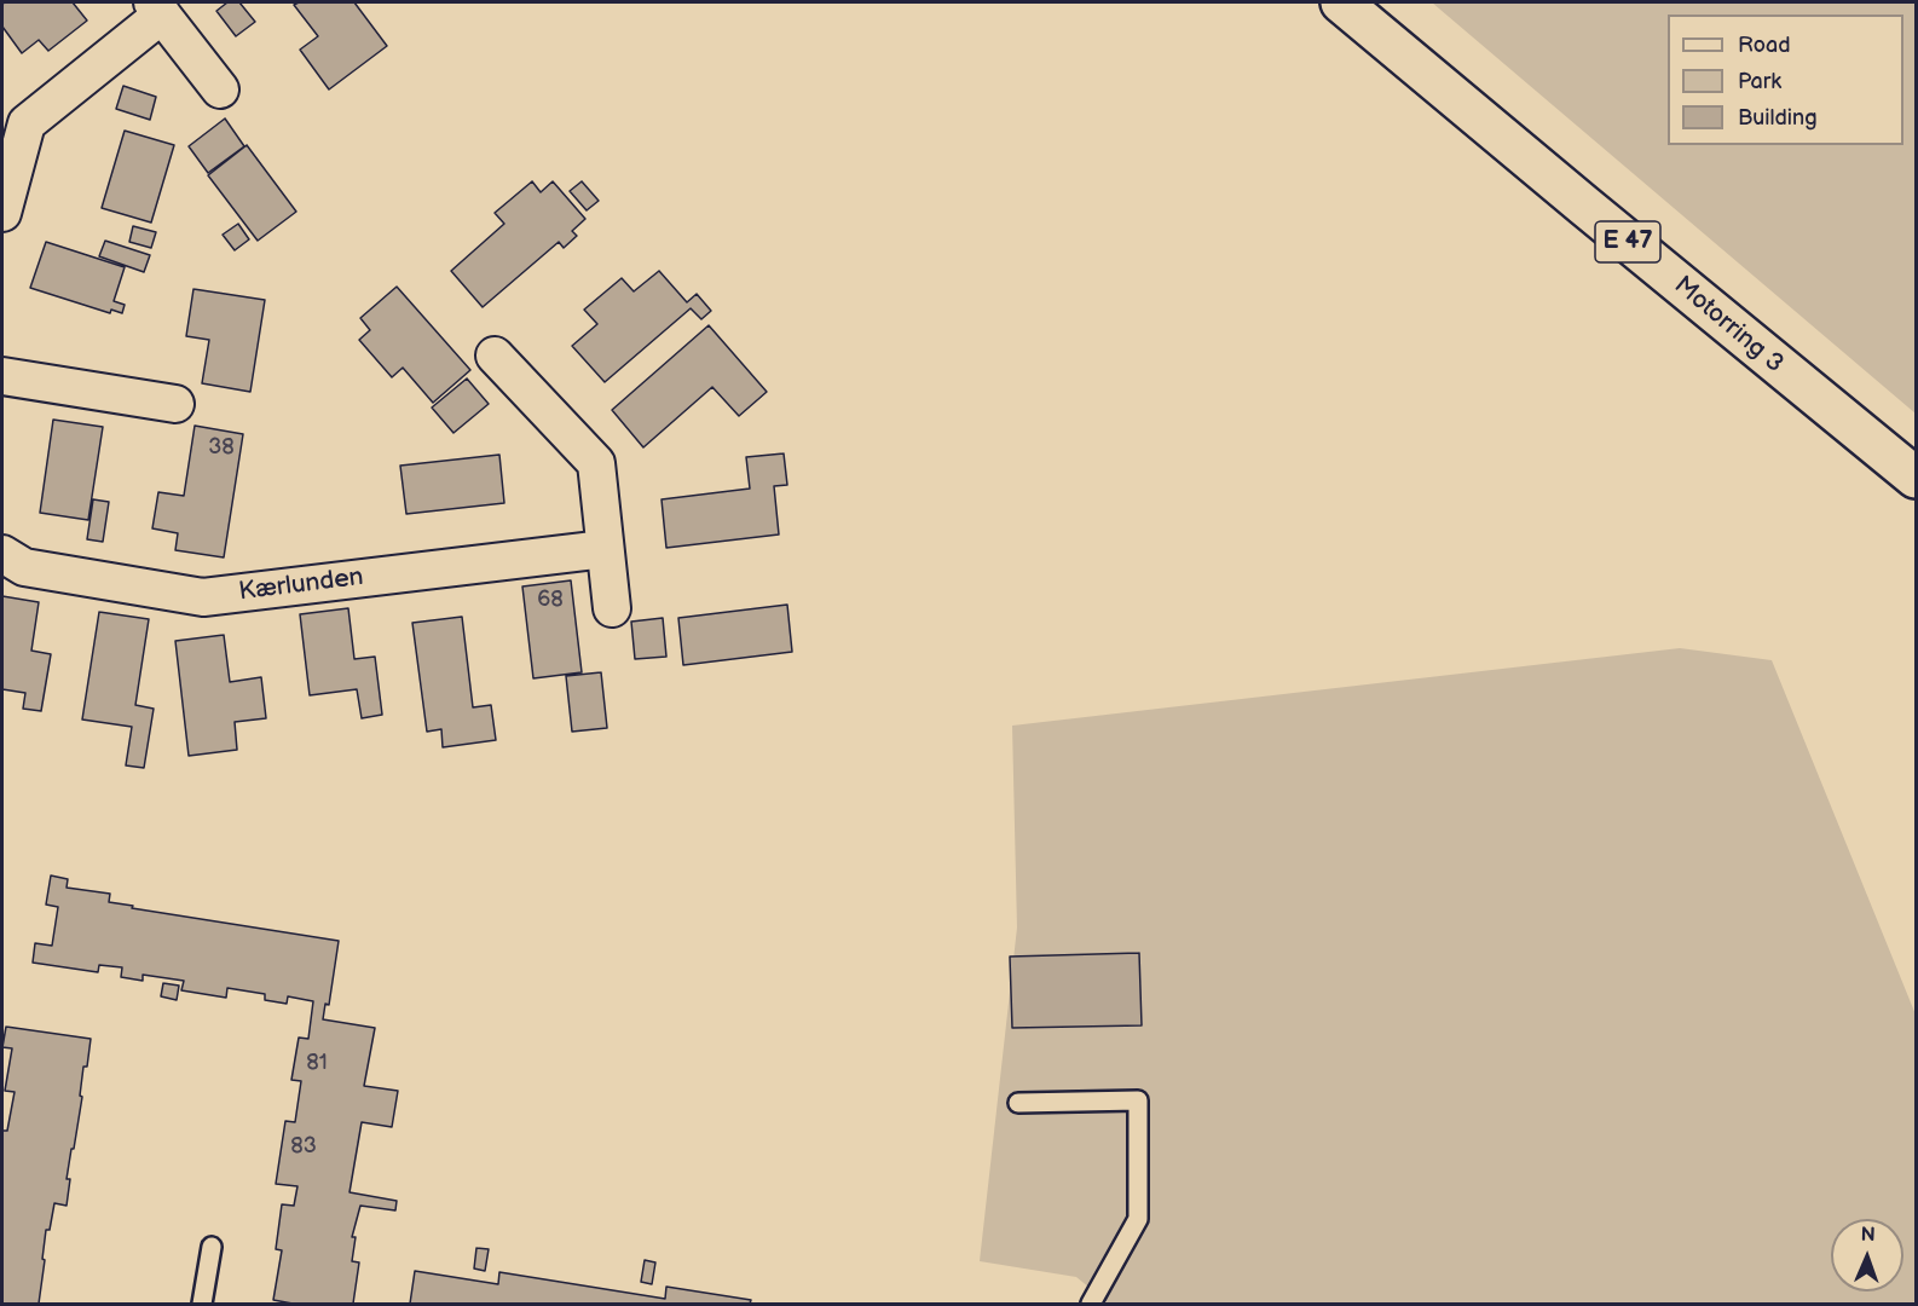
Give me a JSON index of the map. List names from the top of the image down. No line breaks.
{"streets":{"highway":["E 47","Motorring 3"],"street":["Kærlunden"]},"house_numbers":["38","68","81","83"],"legend":["Road","Park","Building"],"north":"top"}
